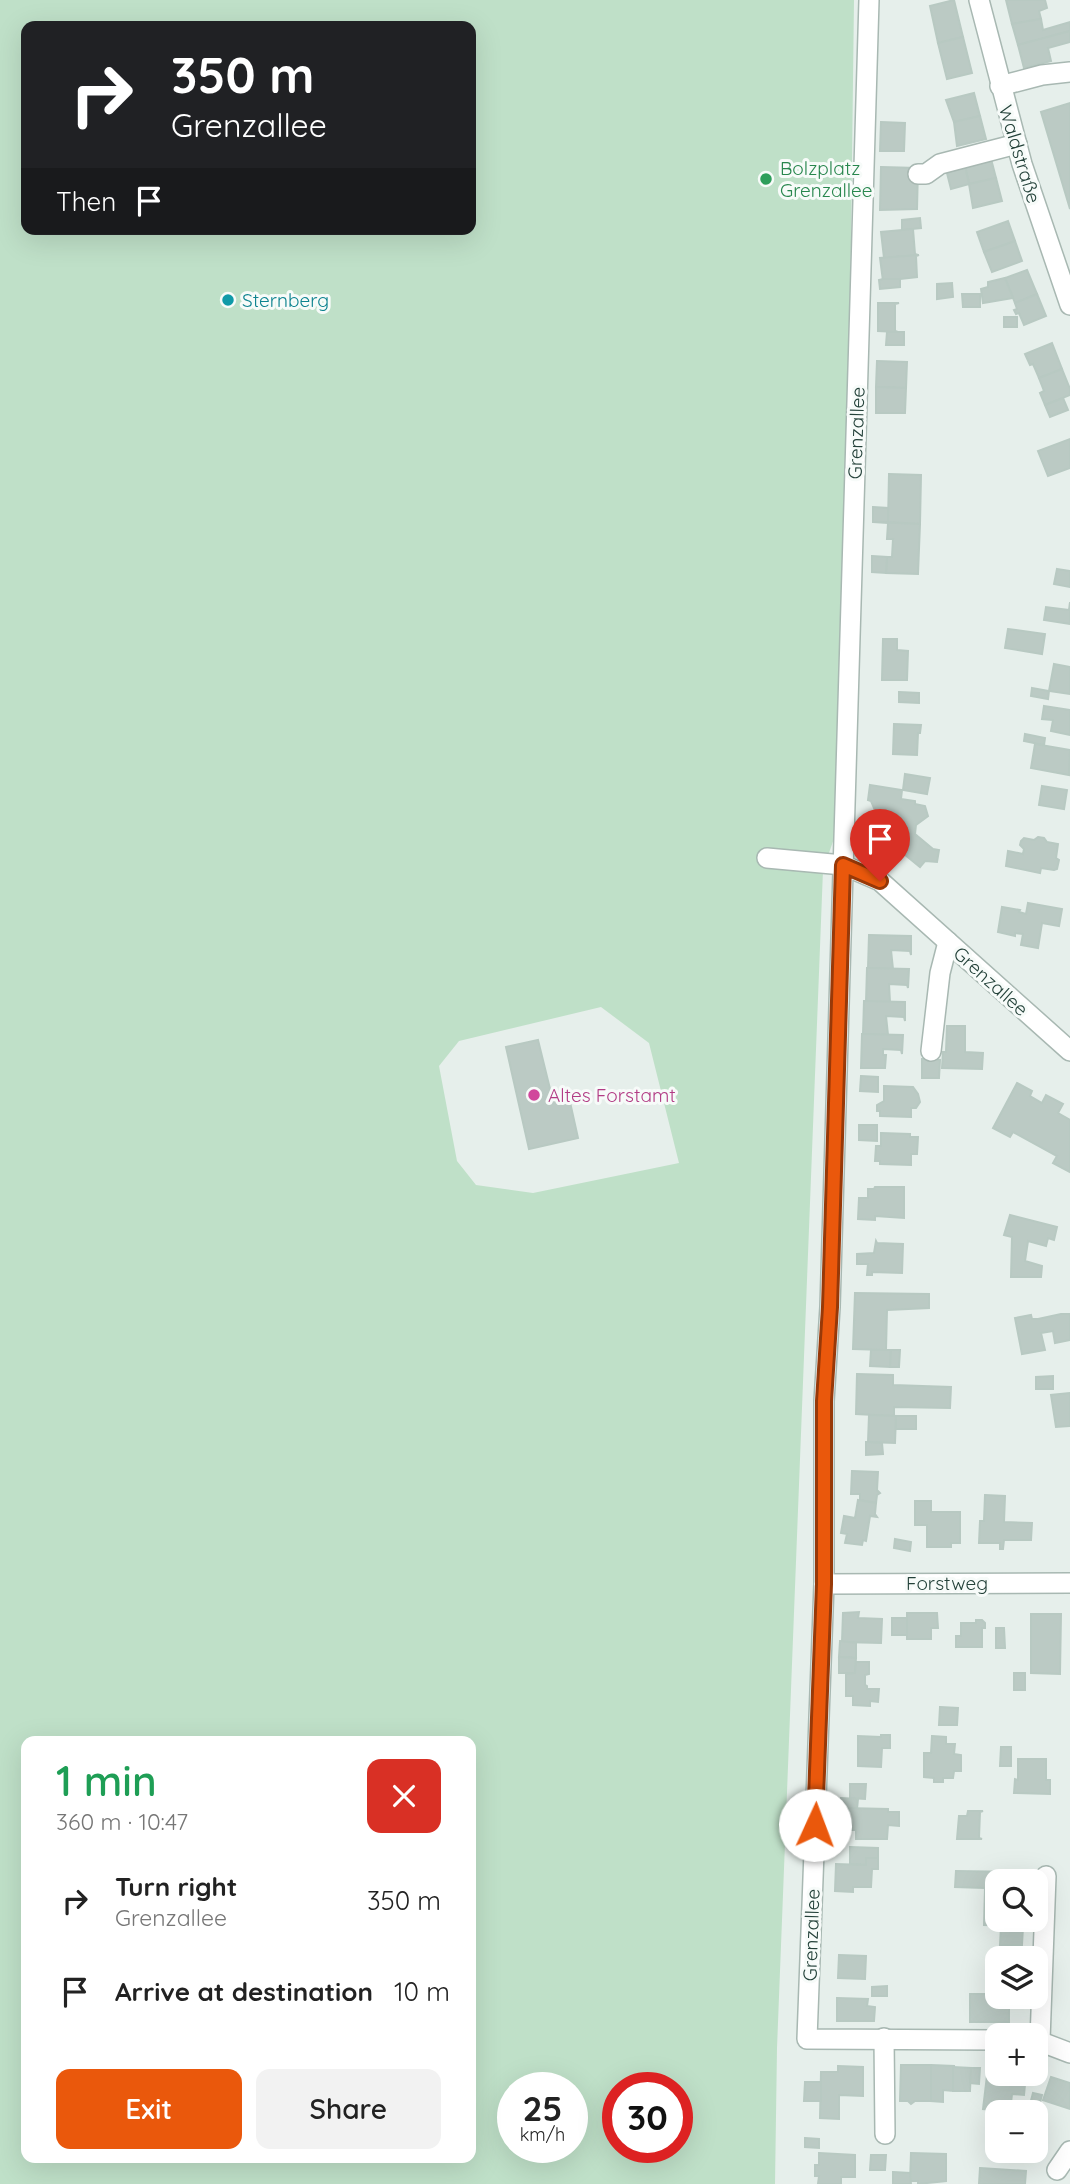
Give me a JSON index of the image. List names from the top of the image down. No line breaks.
{"streets":{"street":["Waldstraße","Grenzallee","Forstweg"]},"crossings":[["Grenzallee","Forstweg"]],"places":["Bolzplatz Grenzallee","Sternberg","Altes Forstamt"],"page":{"turn":["350 m","Grenzallee"],"then":"Then","heading":["1 min","360 m · 10:47"],"list":[{"name":"Turn right","note":"Grenzallee","value":"350 m"},{"name":"Arrive at destination","value":"10 m"}],"map_buttons":["+","−"],"buttons":["Exit","Share"],"speed":"25 km/h","limit":"30"}}
